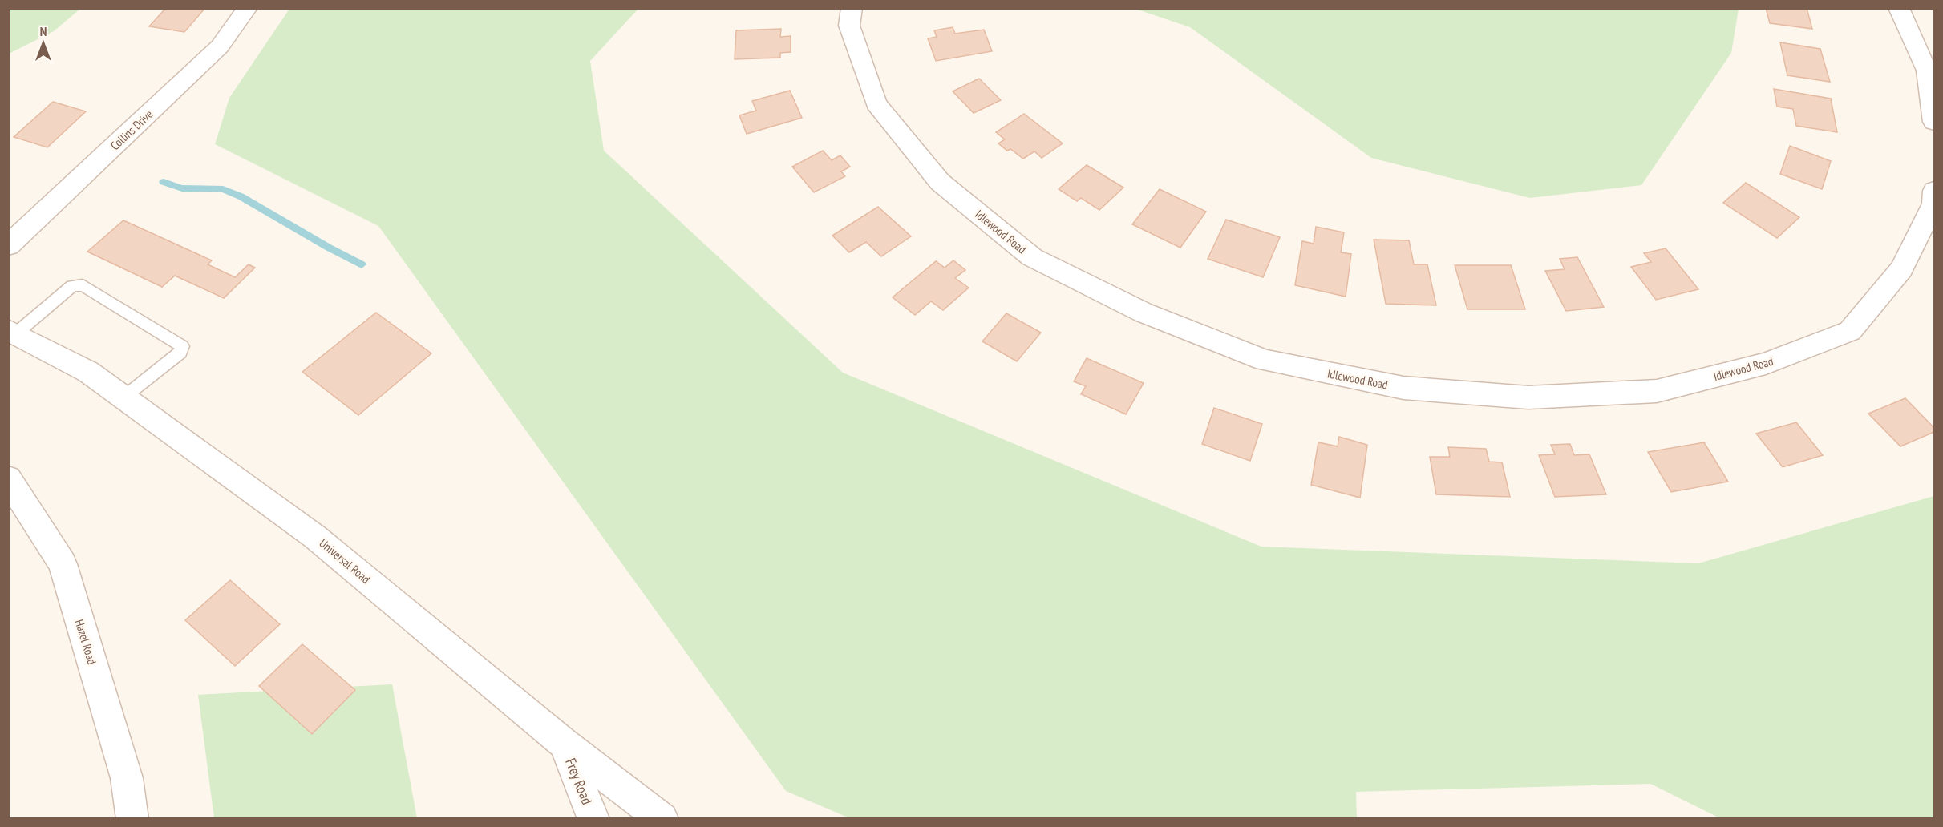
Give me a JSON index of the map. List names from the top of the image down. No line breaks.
{"streets":{"street":["Collins Drive","Idlewood Road","Universal Road","Hazel Road","Frey Road"]},"crossings":[["Universal Road","Frey Road"]],"north":"top"}
